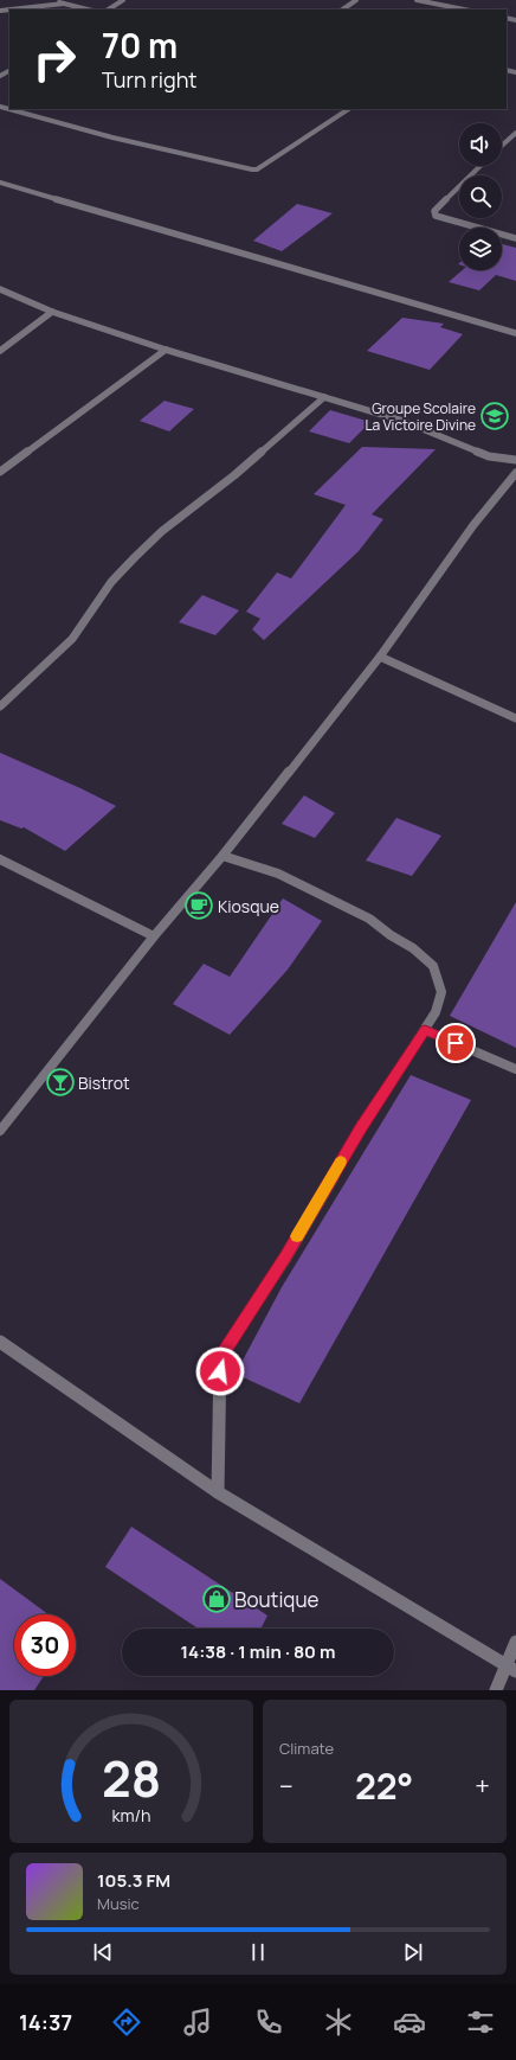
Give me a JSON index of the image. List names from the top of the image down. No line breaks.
{"places":{"school or university":["Groupe Scolaire La Victoire Divine"],"cafe":["Kiosque"],"bar":["Bistrot"],"shop":["Boutique"]},"page":{"turn":["70 m","Turn right"],"limit":"30","trip":"14:38 · 1 min · 80 m","tile":"Climate","heat":["−","22°","+"],"song":["105.3 FM","Music"],"tabs":"14:37","gauge":["28","km/h"]}}
